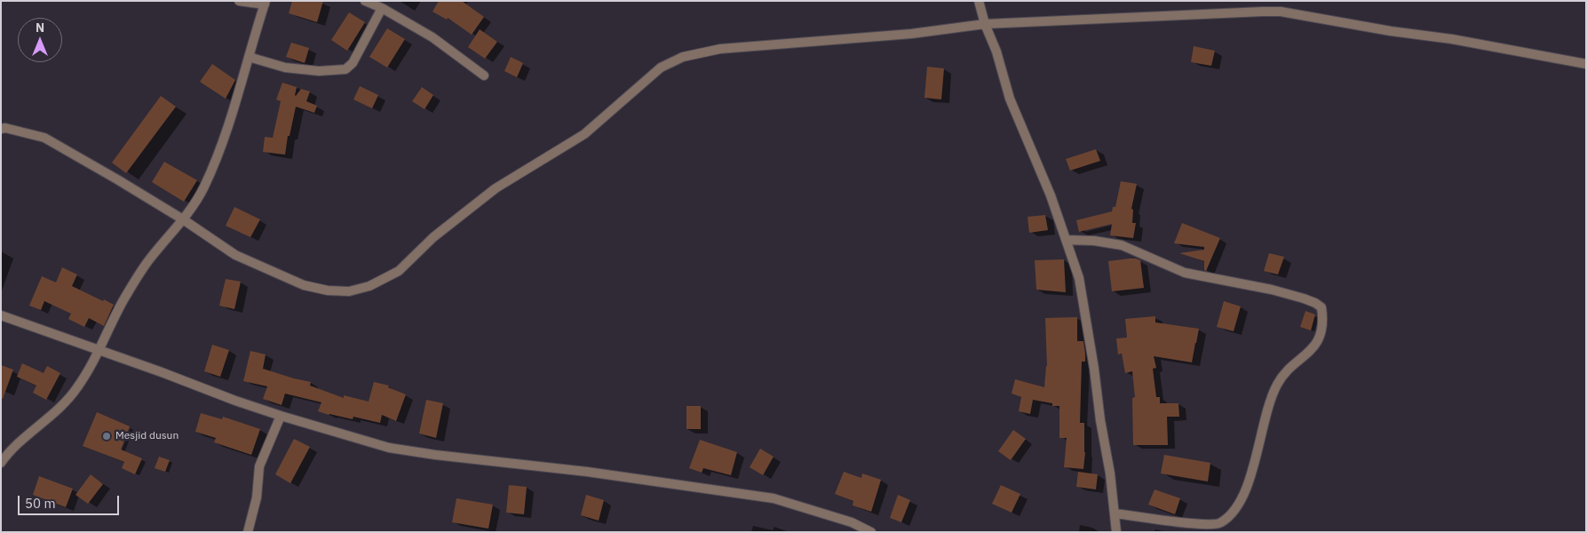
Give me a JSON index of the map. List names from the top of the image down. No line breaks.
{"places":["Mesjid dusun"],"scale_bar":"50 m","north":"top"}
